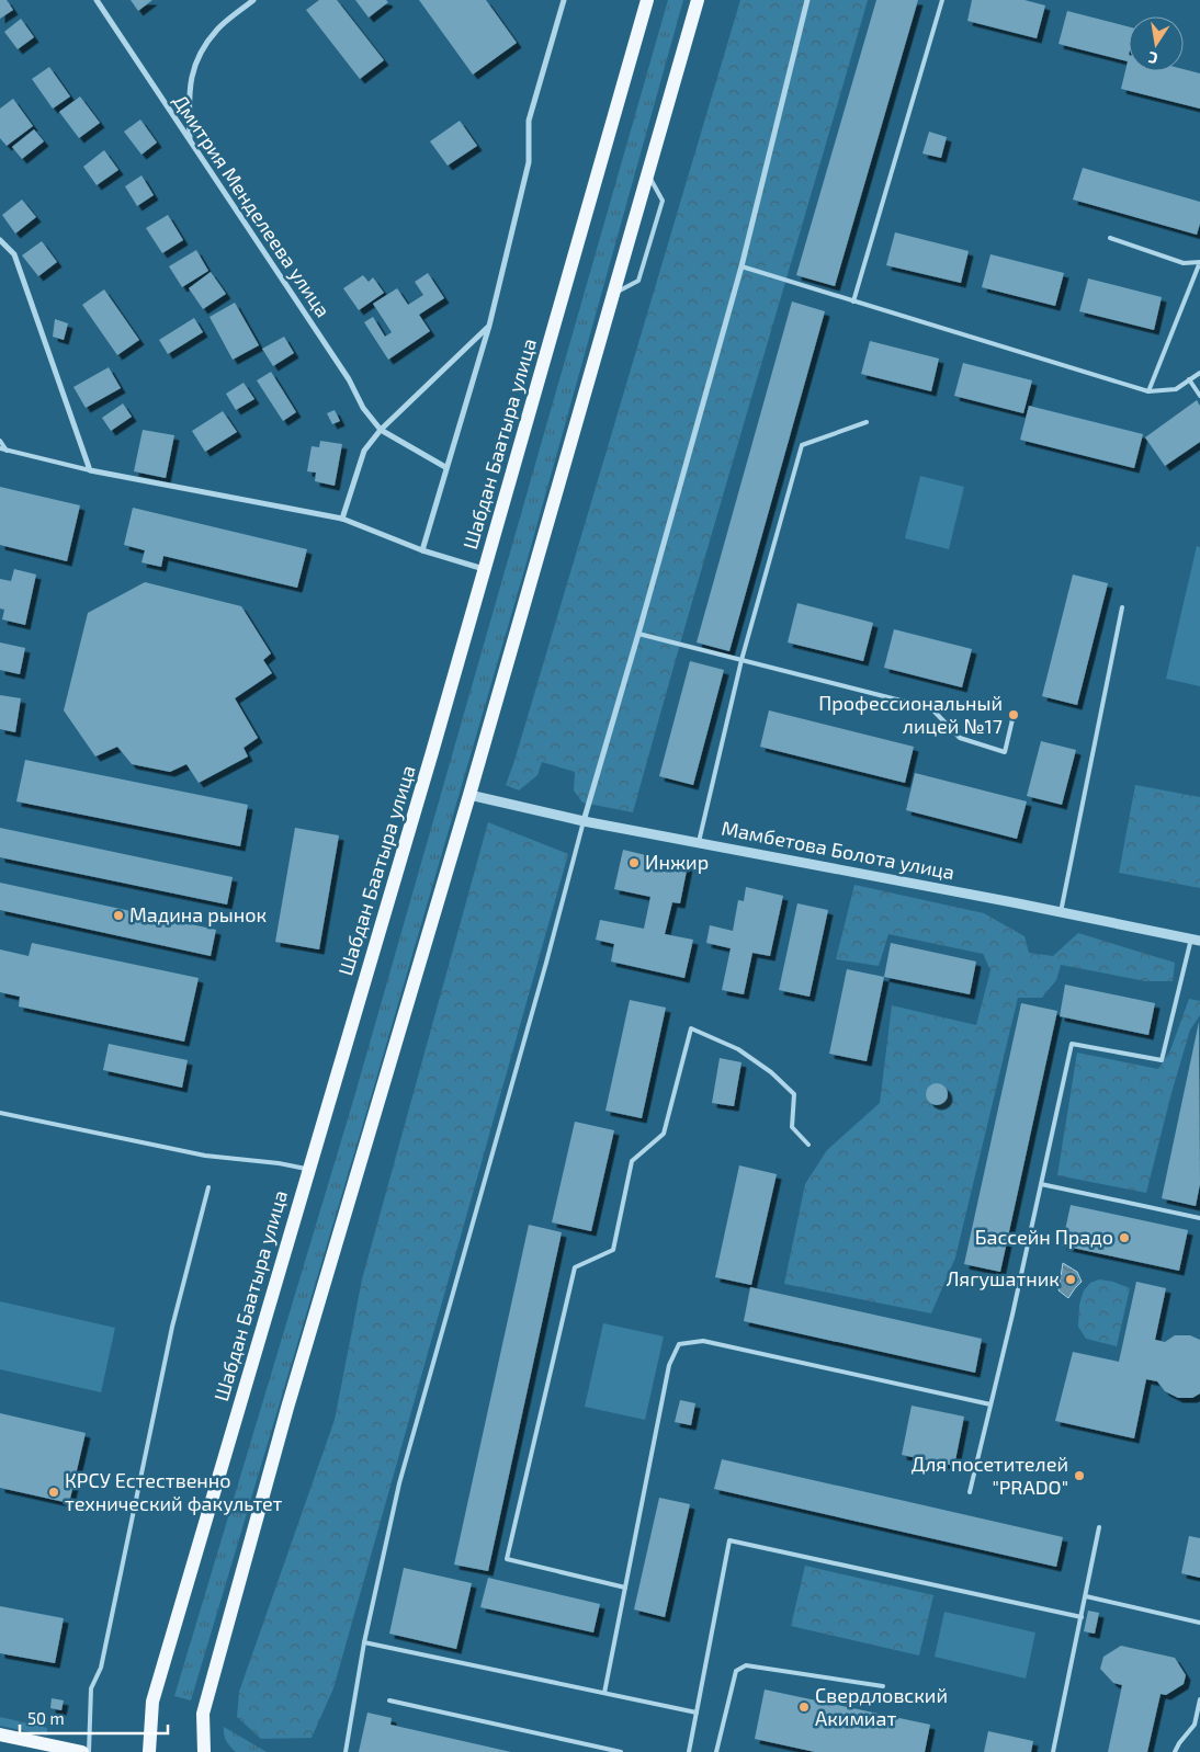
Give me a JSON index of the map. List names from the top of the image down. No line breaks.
{"streets":{"main road":["Шабдан Баатыра улица"],"street":["Дмитрия Менделеева улица","Мамбетова Болота улица"]},"places":["Профессиональный лицей №17","Инжир","Мадина рынок","Бассейн Прадо","Лягушатник","Для посетителей \"PRADO\"","КРСУ Естественно технический факультет","Свердловский Акимиат"],"scale_bar":"50 m","north":"bottom"}
